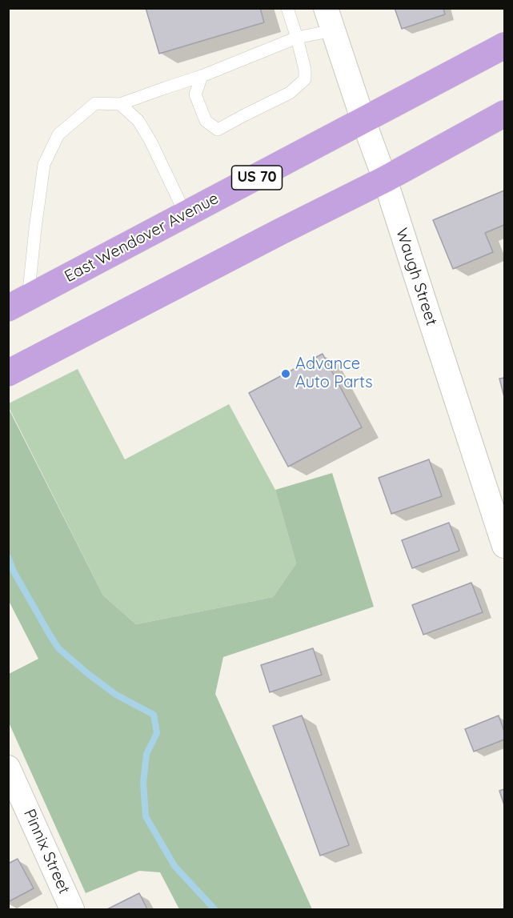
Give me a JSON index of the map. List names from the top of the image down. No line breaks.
{"streets":{"highway":["US 70","East Wendover Avenue"],"street":["Waugh Street","Pinnix Street"]},"crossings":[["East Wendover Avenue","Waugh Street"]],"places":["Advance Auto Parts"]}
